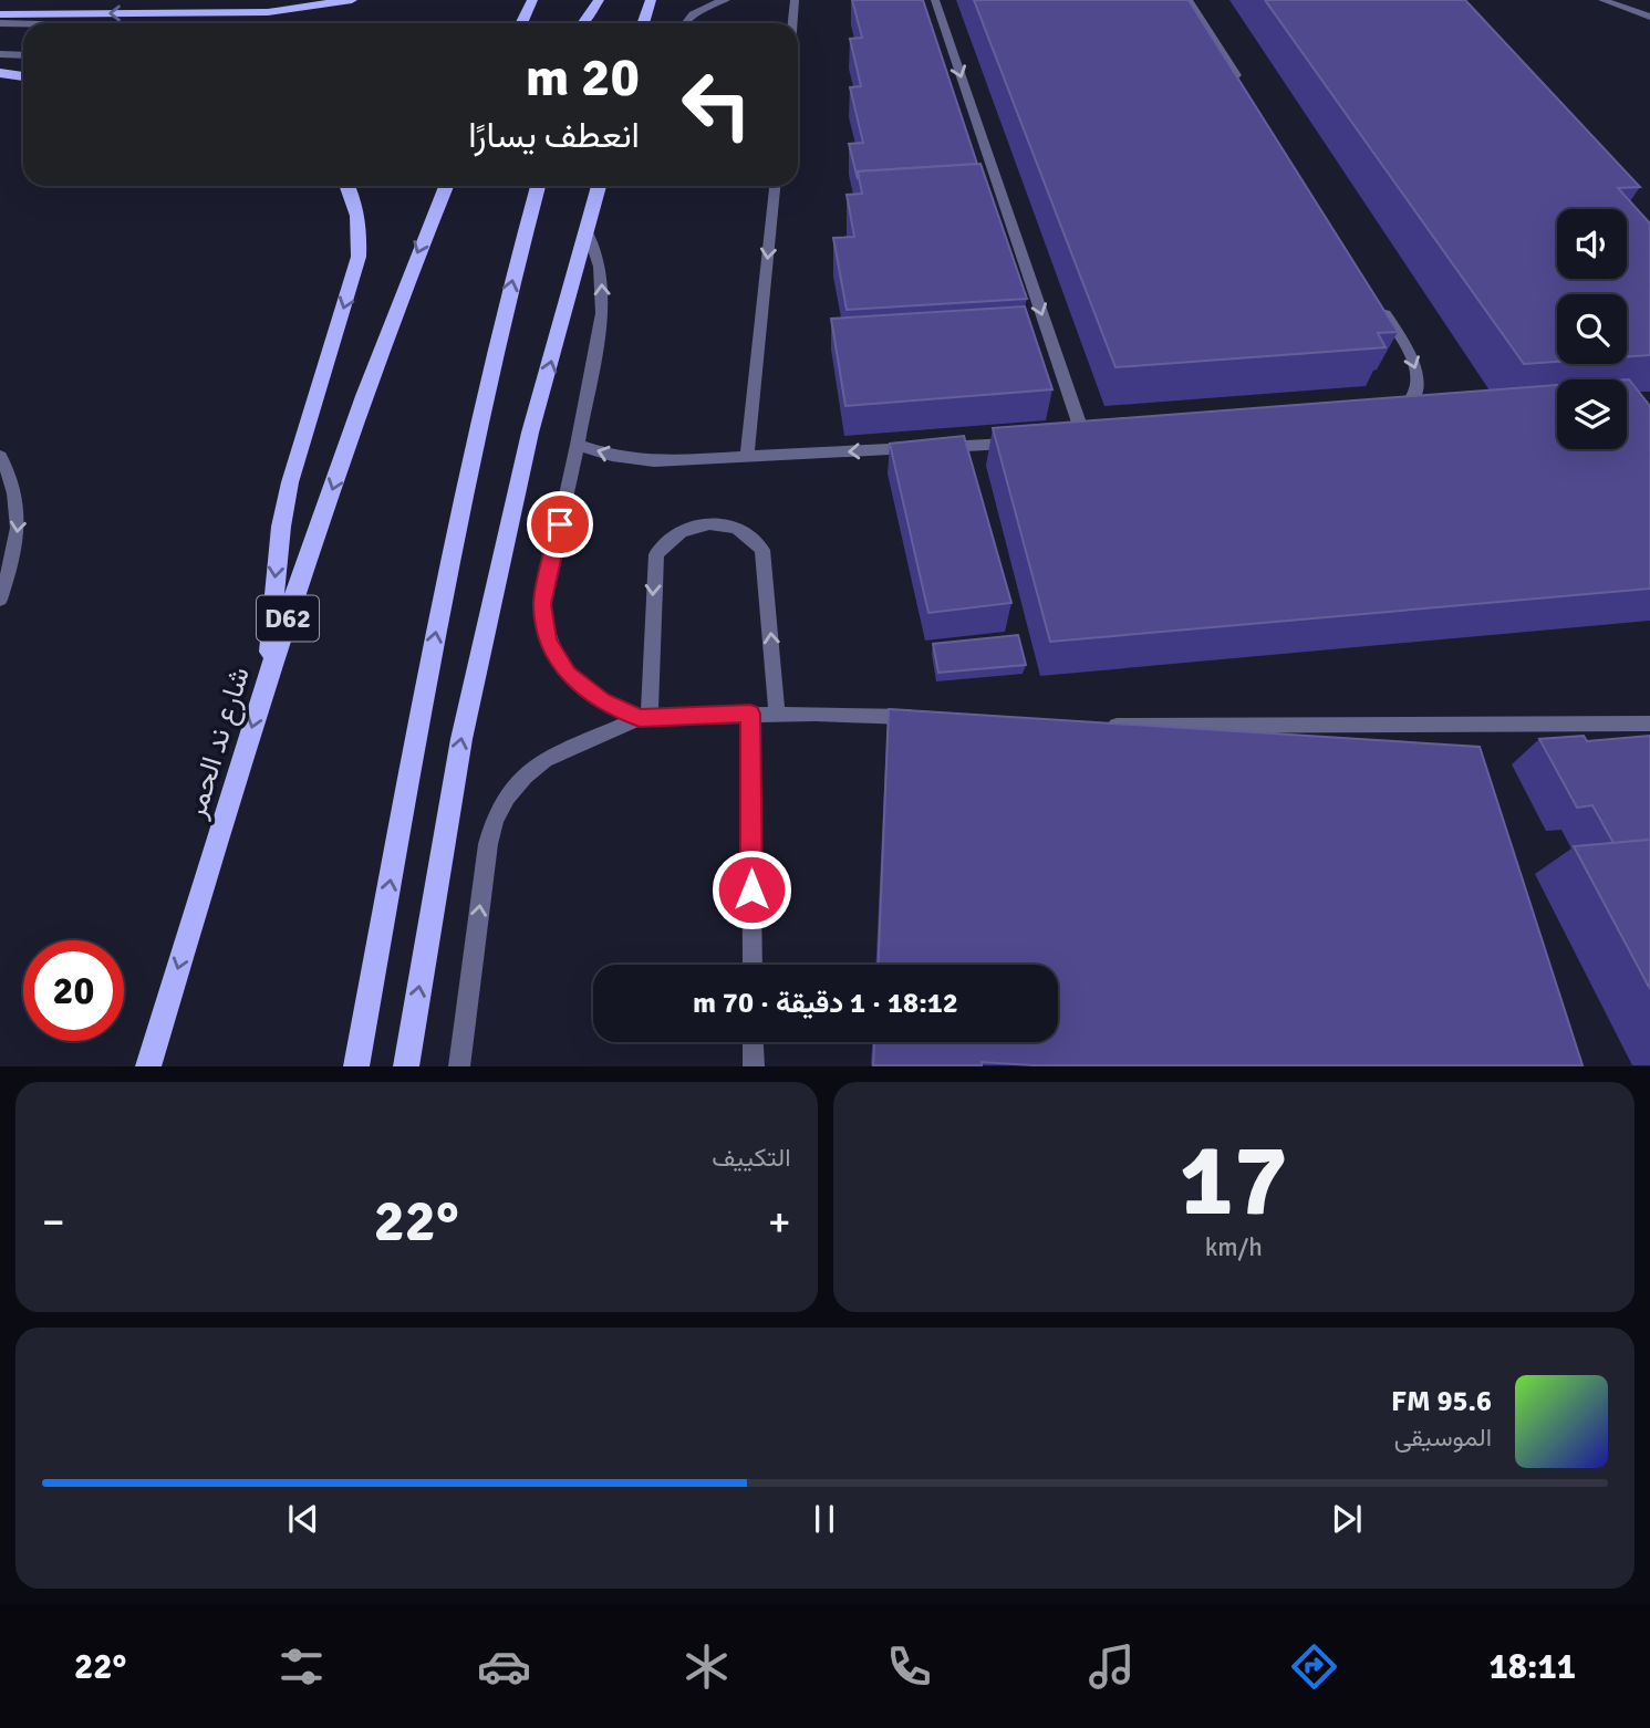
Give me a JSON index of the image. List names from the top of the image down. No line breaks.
{"streets":{"main road":["D62","شارع ند الحمر"]},"page":{"turn":["20 m","انعطف يسارًا"],"limit":"20","trip":"18:12 · 1 دقيقة · 70 m","tile":[["17","km/h"],"التكييف"],"heat":["−","22°","+"],"song":["95.6 FM","الموسيقى"],"tabs":["18:11","22°"]}}
